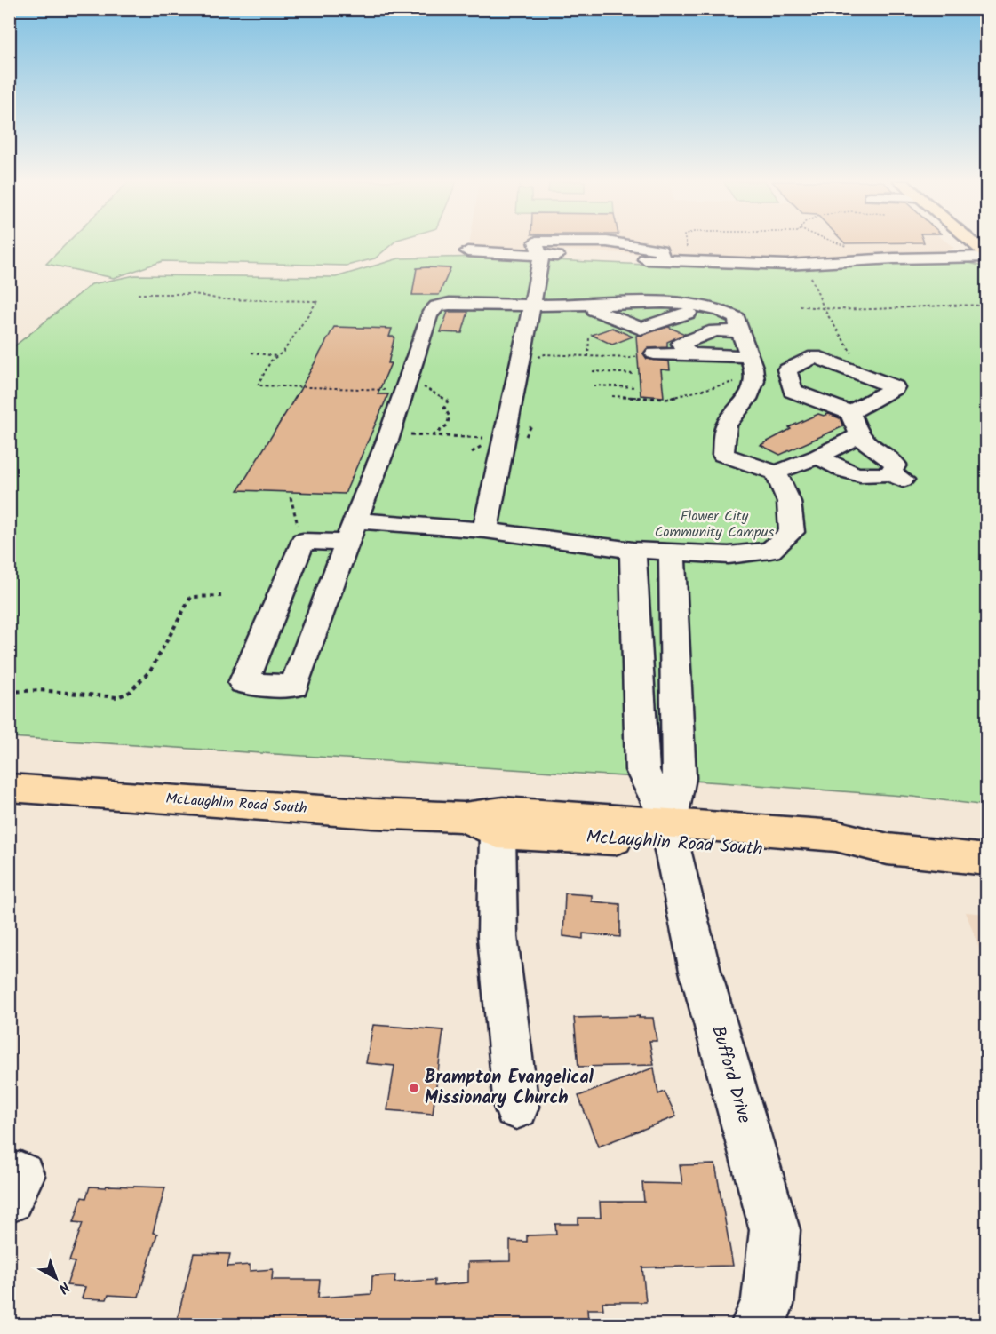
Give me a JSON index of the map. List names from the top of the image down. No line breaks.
{"streets":{"main road":["McLaughlin Road South"],"street":["Bufford Drive"]},"crossings":[["McLaughlin Road South","Bufford Drive"]],"parks":["Flower City Community Campus"],"places":["Brampton Evangelical Missionary Church"],"north":"bottom right"}
